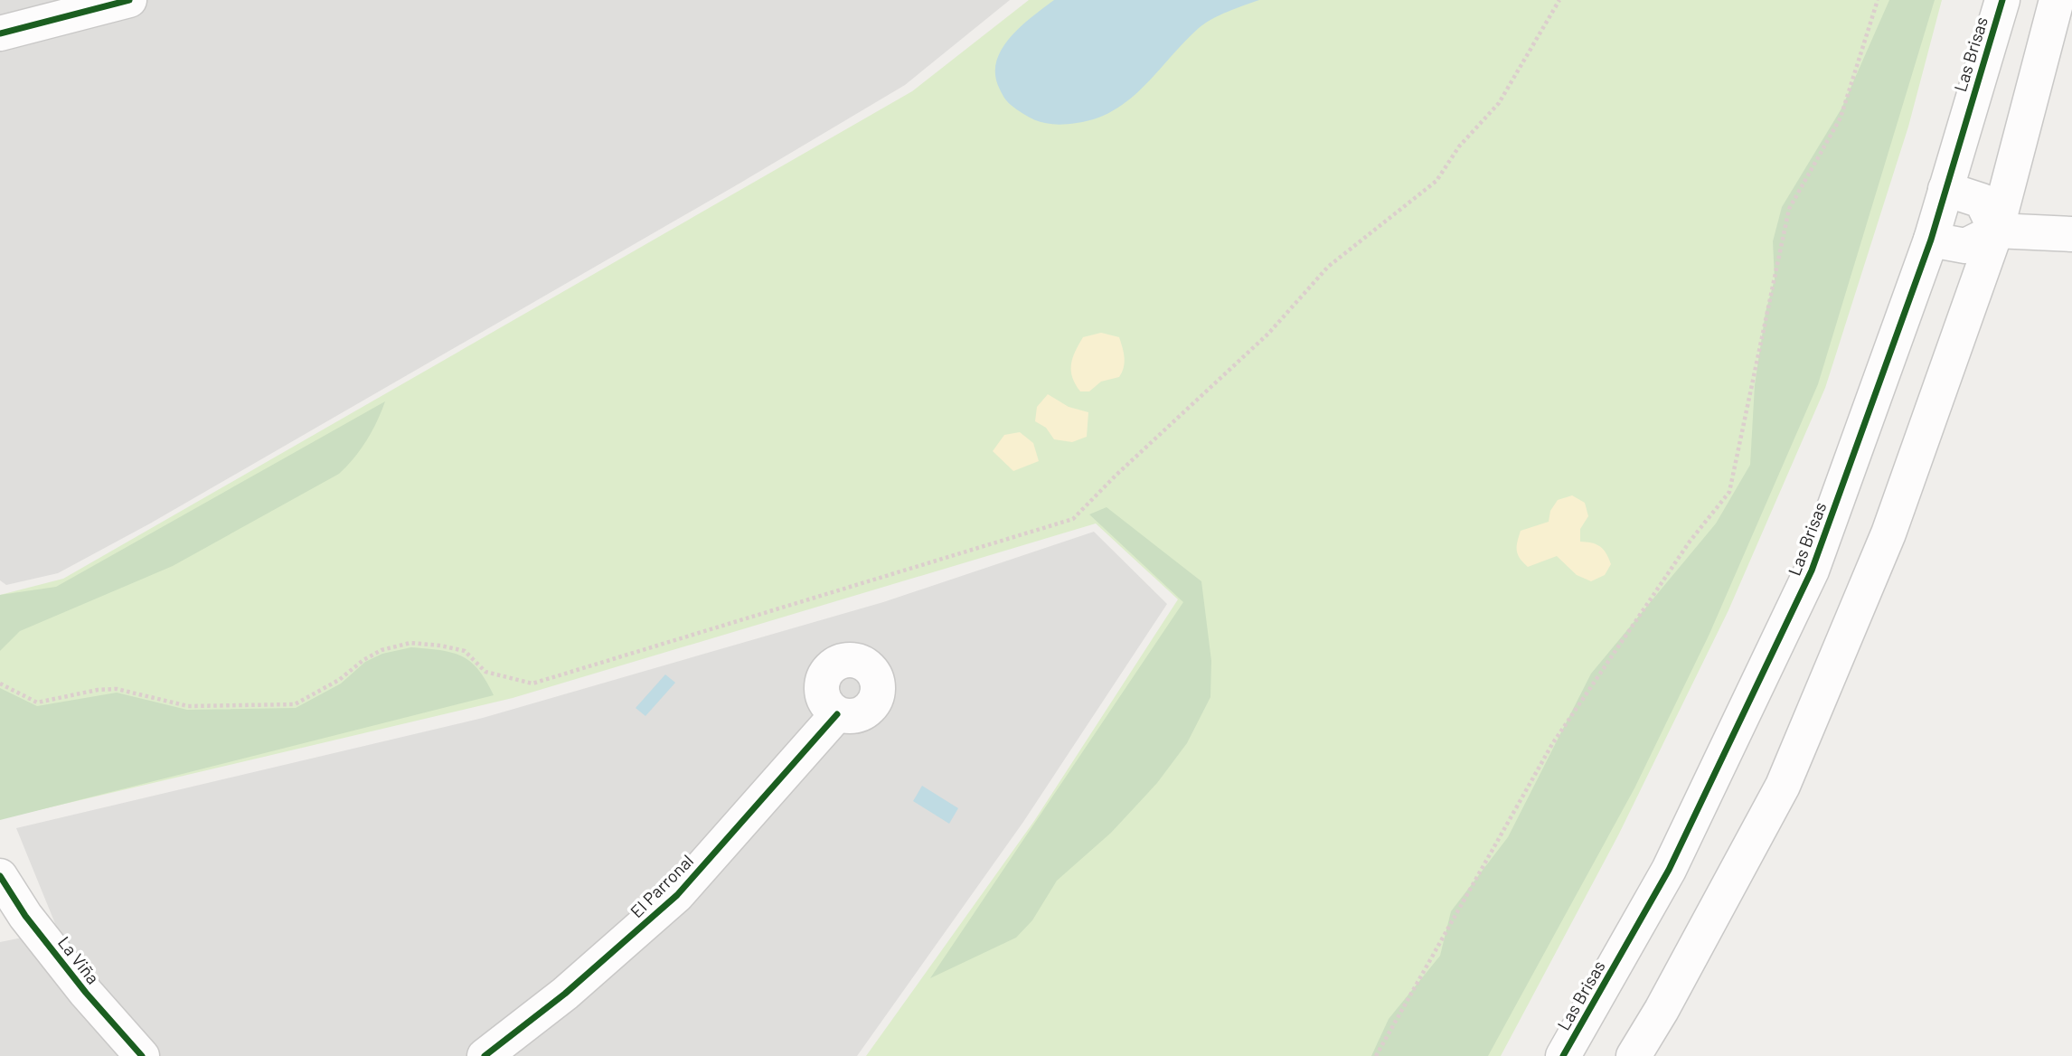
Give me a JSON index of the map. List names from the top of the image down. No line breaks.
{"streets":{"street":["Las Brisas","El Parronal","La Viña"]}}
